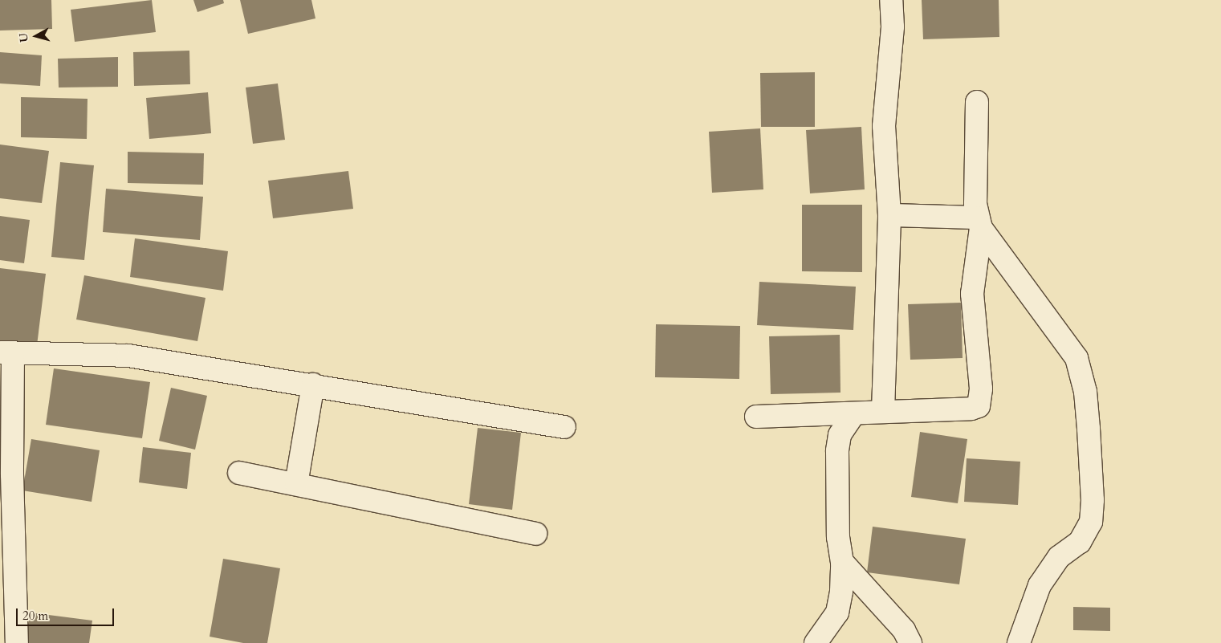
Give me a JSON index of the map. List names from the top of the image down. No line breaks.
{"scale_bar":"20 m","north":"left"}
